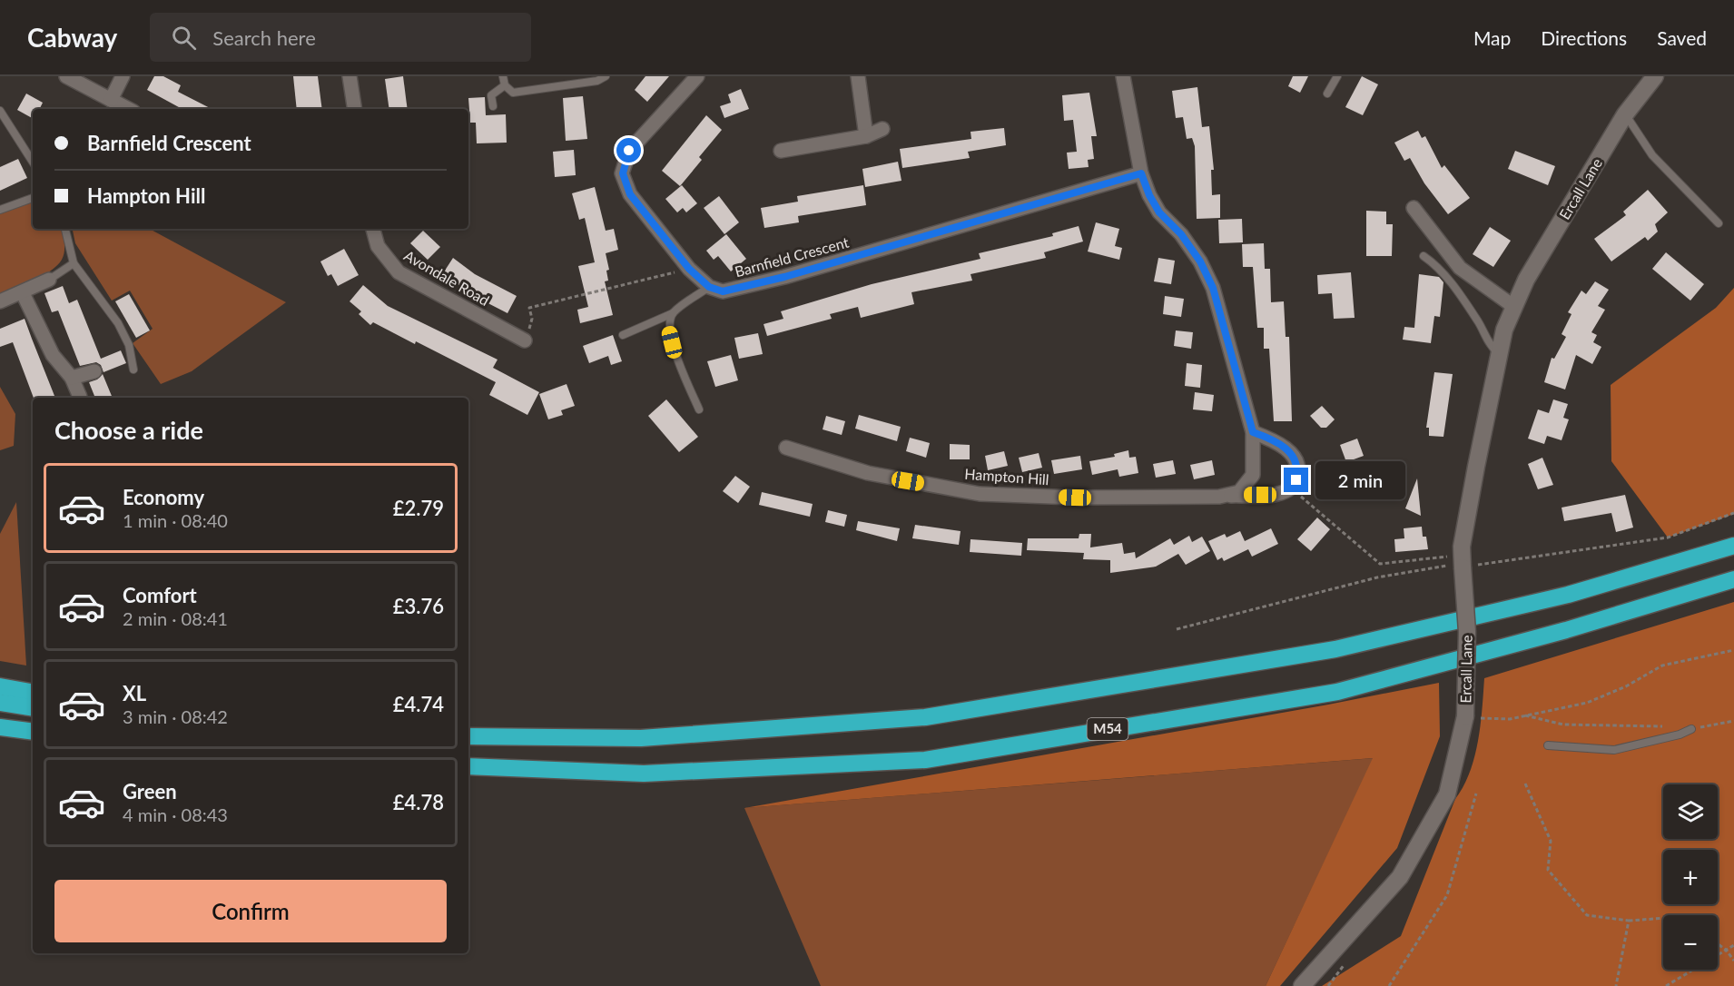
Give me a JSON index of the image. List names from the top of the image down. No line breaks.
{"streets":{"highway":["M54"],"street":["Ercall Lane","Barnfield Crescent","Avondale Road","Hampton Hill"]},"page":{"header":"Cabway","search":"Search here","nav":["Map","Directions","Saved"],"banner":["Barnfield Crescent","Hampton Hill"],"heading":"Choose a ride","bubble":"2 min","list":[{"name":"Economy","note":"1 min · 08:40","value":"£2.79"},{"name":"Comfort","note":"2 min · 08:41","value":"£3.76"},{"name":"XL","note":"3 min · 08:42","value":"£4.74"},{"name":"Green","note":"4 min · 08:43","value":"£4.78"}],"map_buttons":["+","−"],"buttons":"Confirm"}}
